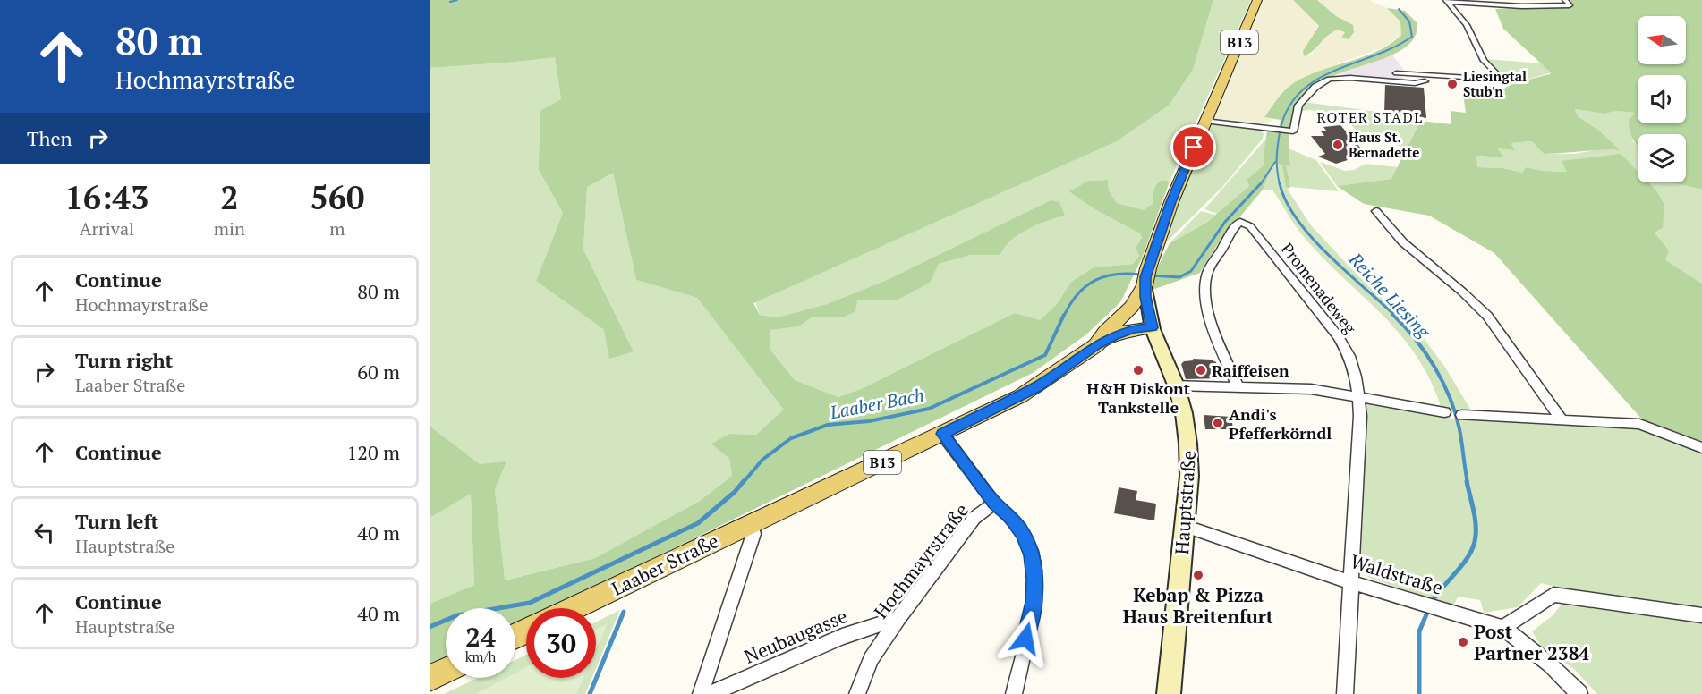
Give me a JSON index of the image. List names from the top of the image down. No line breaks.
{"streets":{"main road":["B13","Hauptstraße","Laaber Straße"],"street":["Promenadeweg","Hochmayrstraße","Waldstraße","Neubaugasse"]},"crossings":[["Promenadeweg","Waldstraße"],["Hauptstraße","Laaber Straße"],["Hauptstraße","Waldstraße"],["Hochmayrstraße","Laaber Straße"],["Hochmayrstraße","Neubaugasse"]],"districts":["ROTER STADL"],"water":["Reiche Liesing","Laaber Bach"],"places":["Liesingtal Stub'n","Haus St. Bernadette","H&H Diskont Tankstelle","Raiffeisen","Andi's Pfefferkörndl","Kebap & Pizza Haus Breitenfurt","Post Partner 2384"],"north":"left","page":{"turn":["80 m","Hochmayrstraße"],"then":"Then","eta":["16:43","Arrival","2","min","560","m"],"list":[{"name":"Continue","note":"Hochmayrstraße","value":"80 m"},{"name":"Turn right","note":"Laaber Straße","value":"60 m"},{"name":"Continue","value":"120 m"},{"name":"Turn left","note":"Hauptstraße","value":"40 m"},{"name":"Continue","note":"Hauptstraße","value":"40 m"}],"speed":"24 km/h","limit":"30"}}
